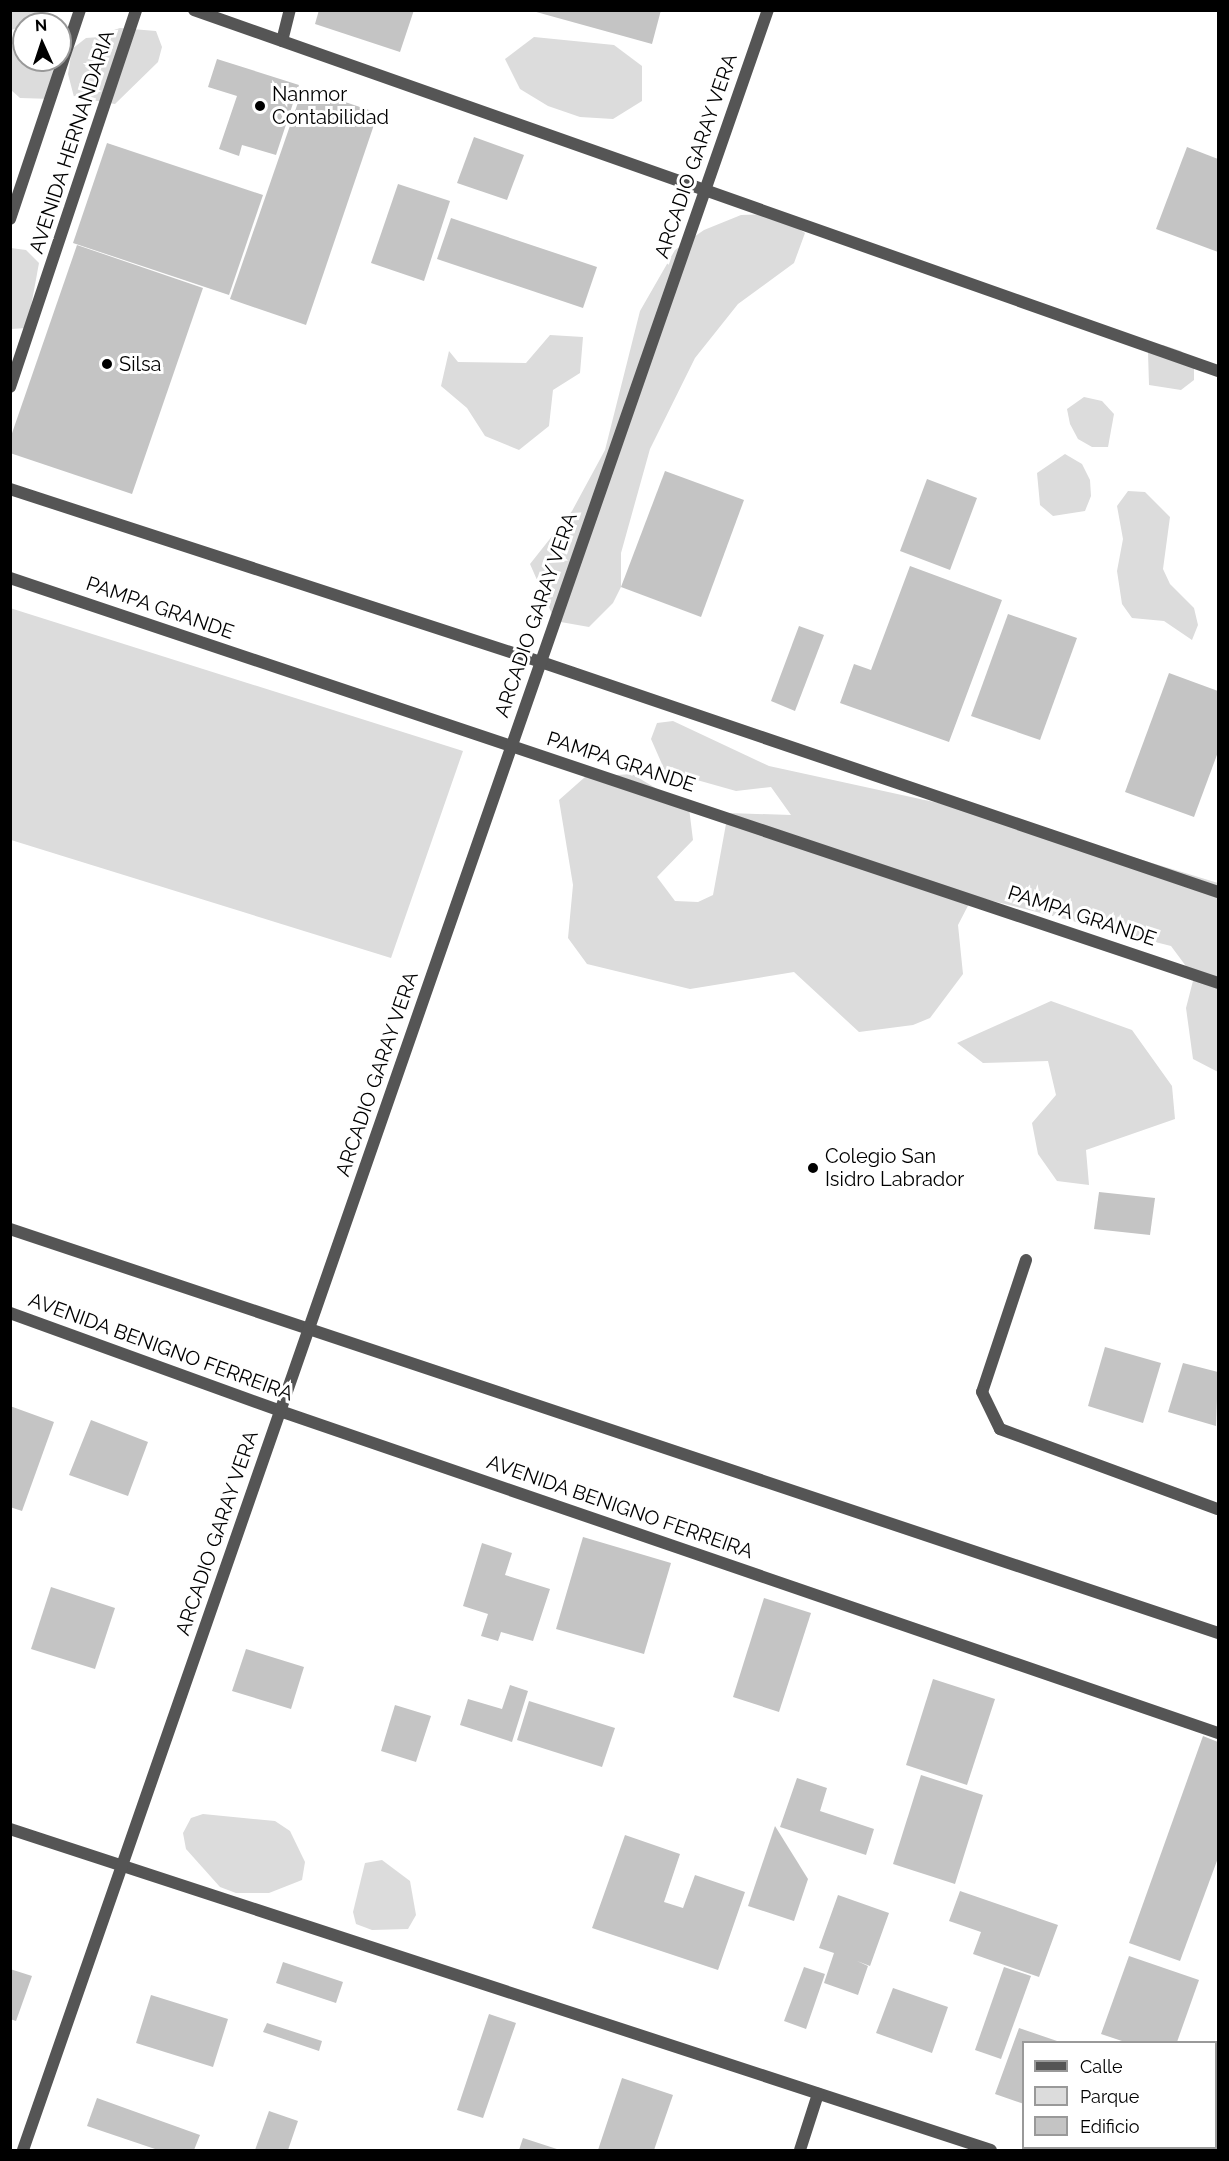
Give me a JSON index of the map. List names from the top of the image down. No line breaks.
{"streets":{"street":["AVENIDA HERNANDARIA","ARCADIO GARAY VERA","PAMPA GRANDE","AVENIDA BENIGNO FERREIRA"]},"crossings":[["ARCADIO GARAY VERA","PAMPA GRANDE"],["ARCADIO GARAY VERA","AVENIDA BENIGNO FERREIRA"]],"places":["Nanmor Contabilidad","Silsa","Colegio San Isidro Labrador"],"legend":["Calle","Parque","Edificio"],"north":"top"}
